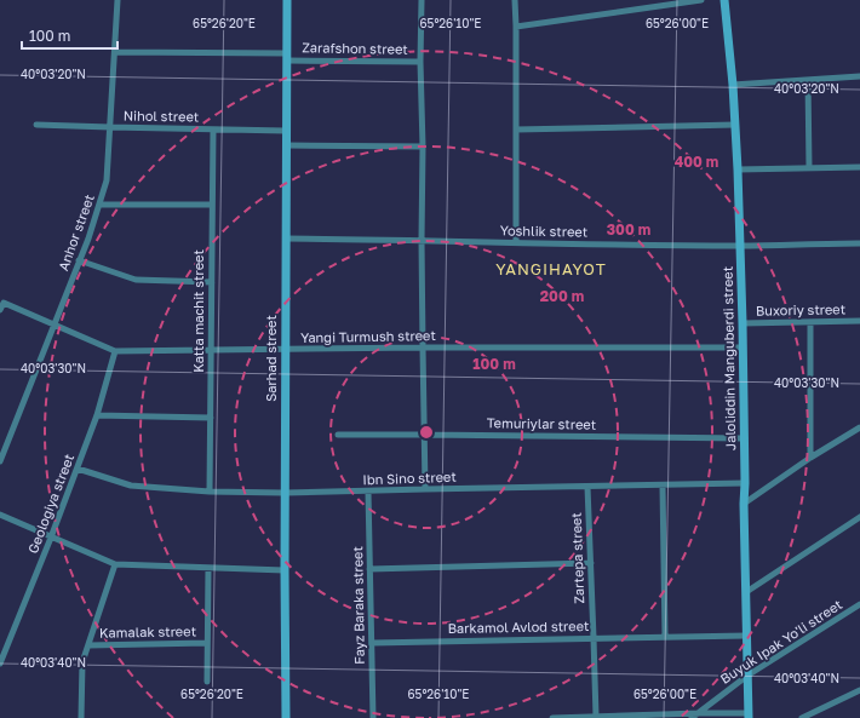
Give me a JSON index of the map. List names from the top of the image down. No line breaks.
{"streets":{"street":["Zarafshon street","Nihol street","Yoshlik street","Anhor street","Buxoriy street","Katta machit street","Yangi Turmush street","Sarhad street","Jaloliddin Manguberdi street","Temuriylar street","Ibn Sino street","Geologiya street","Zartepa street","Fayz Baraka street","Barkamol Avlod street","Kamalak street","Buyuk Ipak Yo'li street"]},"crossings":[["Zarafshon street","Anhor street"],["Zarafshon street","Sarhad street"],["Nihol street","Anhor street"],["Nihol street","Katta machit street"],["Nihol street","Sarhad street"],["Yoshlik street","Sarhad street"],["Yoshlik street","Jaloliddin Manguberdi street"],["Anhor street","Yangi Turmush street"],["Buxoriy street","Jaloliddin Manguberdi street"],["Katta machit street","Yangi Turmush street"],["Katta machit street","Ibn Sino street"],["Yangi Turmush street","Sarhad street"],["Yangi Turmush street","Jaloliddin Manguberdi street"],["Yangi Turmush street","Geologiya street"],["Sarhad street","Ibn Sino street"],["Jaloliddin Manguberdi street","Temuriylar street"],["Jaloliddin Manguberdi street","Ibn Sino street"],["Jaloliddin Manguberdi street","Barkamol Avlod street"],["Jaloliddin Manguberdi street","Buyuk Ipak Yo'li street"],["Ibn Sino street","Geologiya street"],["Ibn Sino street","Zartepa street"],["Ibn Sino street","Fayz Baraka street"],["Zartepa street","Barkamol Avlod street"],["Fayz Baraka street","Barkamol Avlod street"]],"districts":["YANGIHAYOT"],"scale_bar":"100 m","coordinates":["65°26'20\"E","65°26'10\"E","65°26'00\"E","40°03'20\"N","40°03'30\"N","40°03'40\"N"],"rings":["400 m","300 m","200 m","100 m"]}
